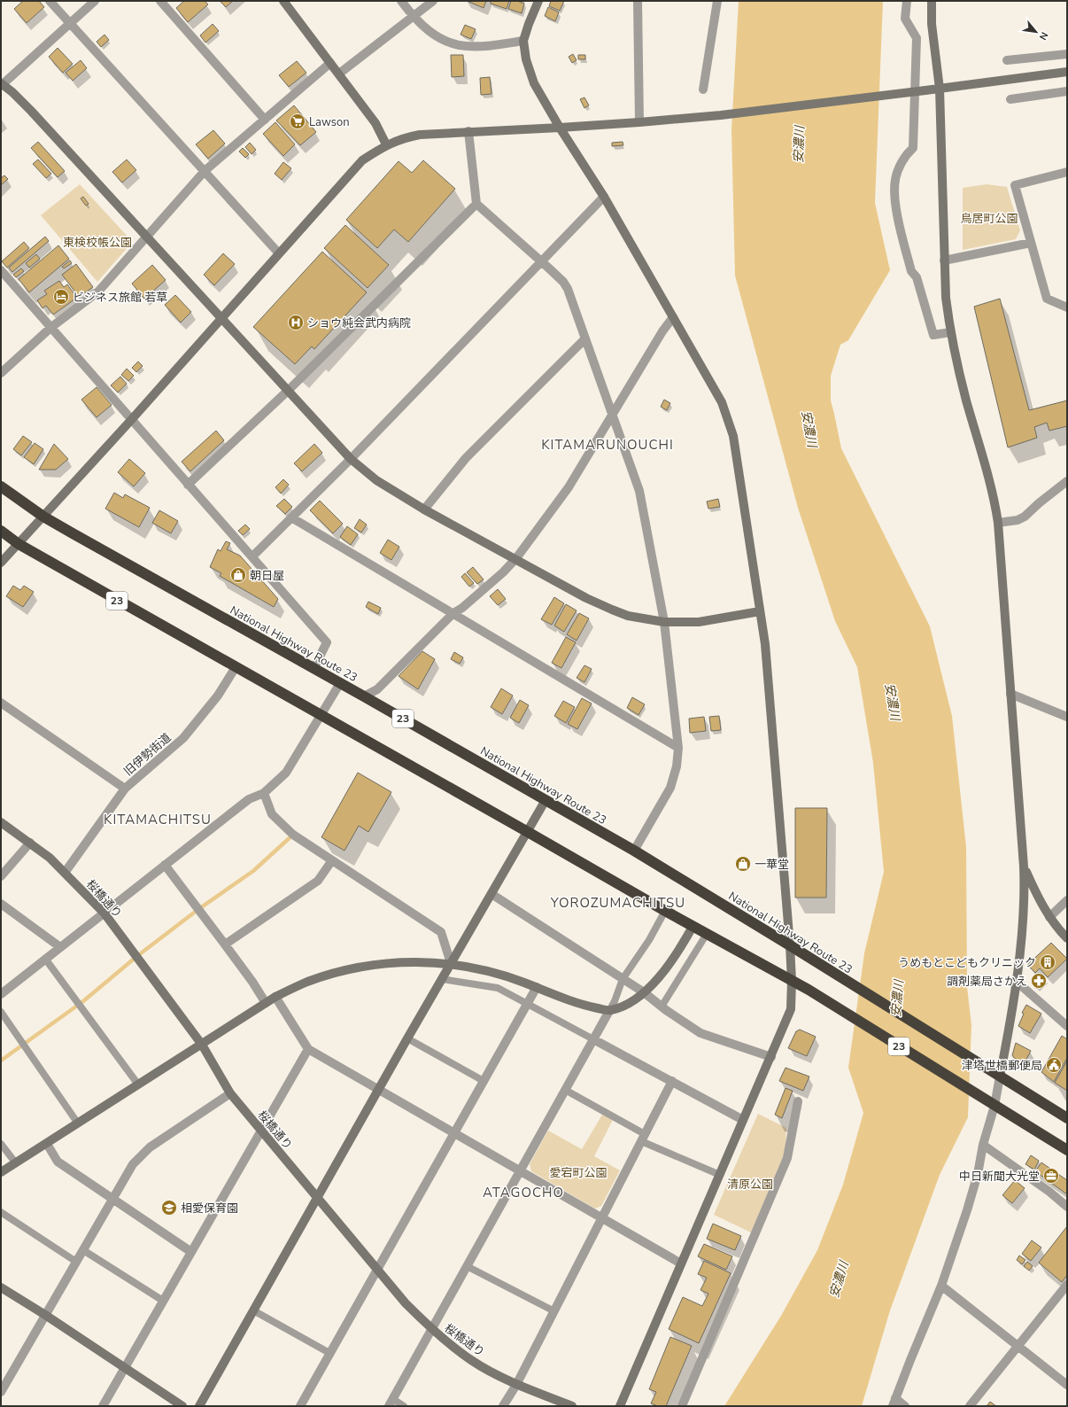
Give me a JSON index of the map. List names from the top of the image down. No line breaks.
{"streets":{"highway":["23","National Highway Route 23"],"street":["旧伊勢街道","桜橋通り"]},"crossings":[["23","旧伊勢街道"]],"districts":["KITAMARUNOUCHI","KITAMACHITSU","YOROZUMACHITSU","ATAGOCHO"],"water":["安濃川"],"parks":["鳥居町公園","東検校帳公園","愛宕町公園","清原公園"],"places":{"supermarket":["Lawson"],"hotel":["ビジネス旅館 若草"],"hospital":["ショウ純会武内病院"],"shop":["朝日屋","一華堂"],"building":["うめもとこどもクリニック"],"pharmacy":["調剤薬局さかえ"],"public building":["津塔世橋郵便局"],"office":["中日新聞大光堂"],"school or university":["相愛保育園"]},"north":"bottom right"}
